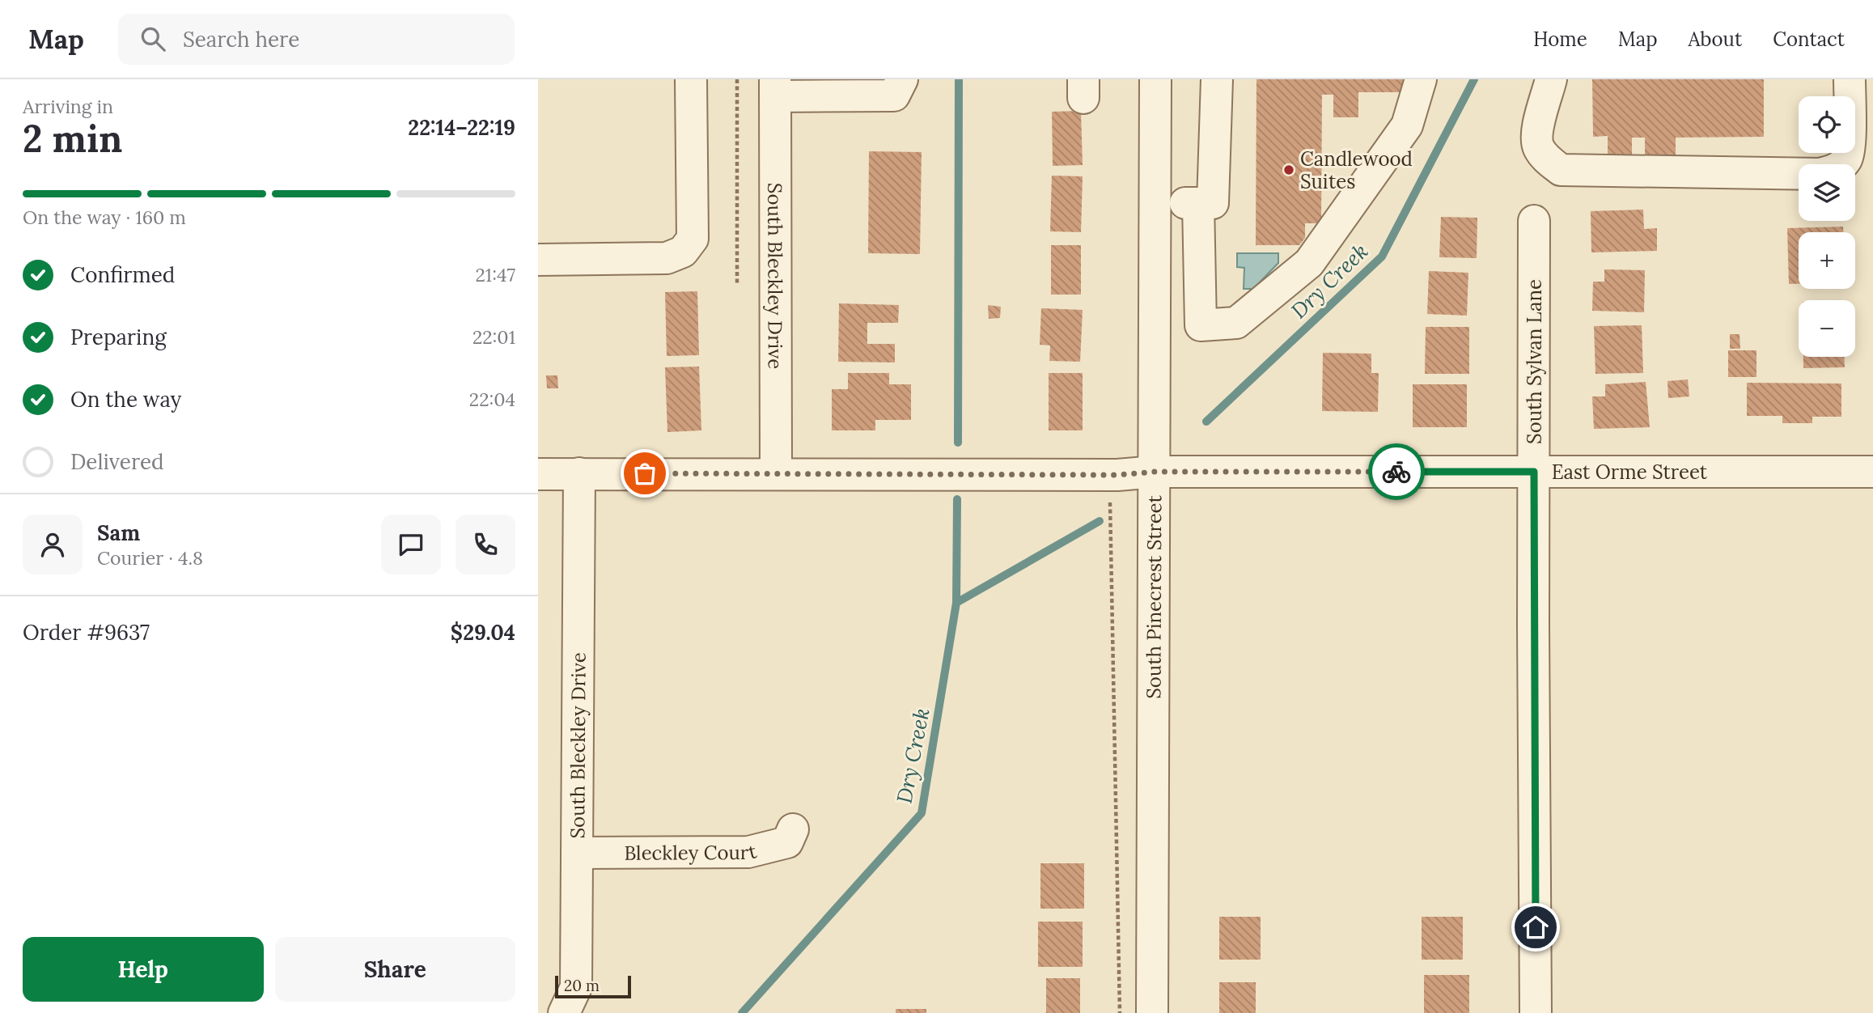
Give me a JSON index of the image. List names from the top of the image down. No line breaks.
{"streets":{"street":["South Bleckley Drive","South Sylvan Lane","East Orme Street","South Pinecrest Street","Bleckley Court"]},"crossings":[["South Bleckley Drive","East Orme Street"],["South Bleckley Drive","Bleckley Court"],["South Sylvan Lane","East Orme Street"],["East Orme Street","South Pinecrest Street"]],"water":["Dry Creek"],"places":["Candlewood Suites"],"scale_bar":"20 m","page":{"header":"Map","search":"Search here","nav":["Home","Map","About","Contact"],"heading":["2 min","Arriving in","22:14–22:19"],"panel":["Sam","Courier · 4.8","Order #9637","$29.04"],"map_buttons":["+","−"],"bar":"On the way · 160 m","list":[["Confirmed","21:47"],["Preparing","22:01"],["On the way","22:04"],"Delivered"],"buttons":["Help","Share"],"scale":"20 m"}}
